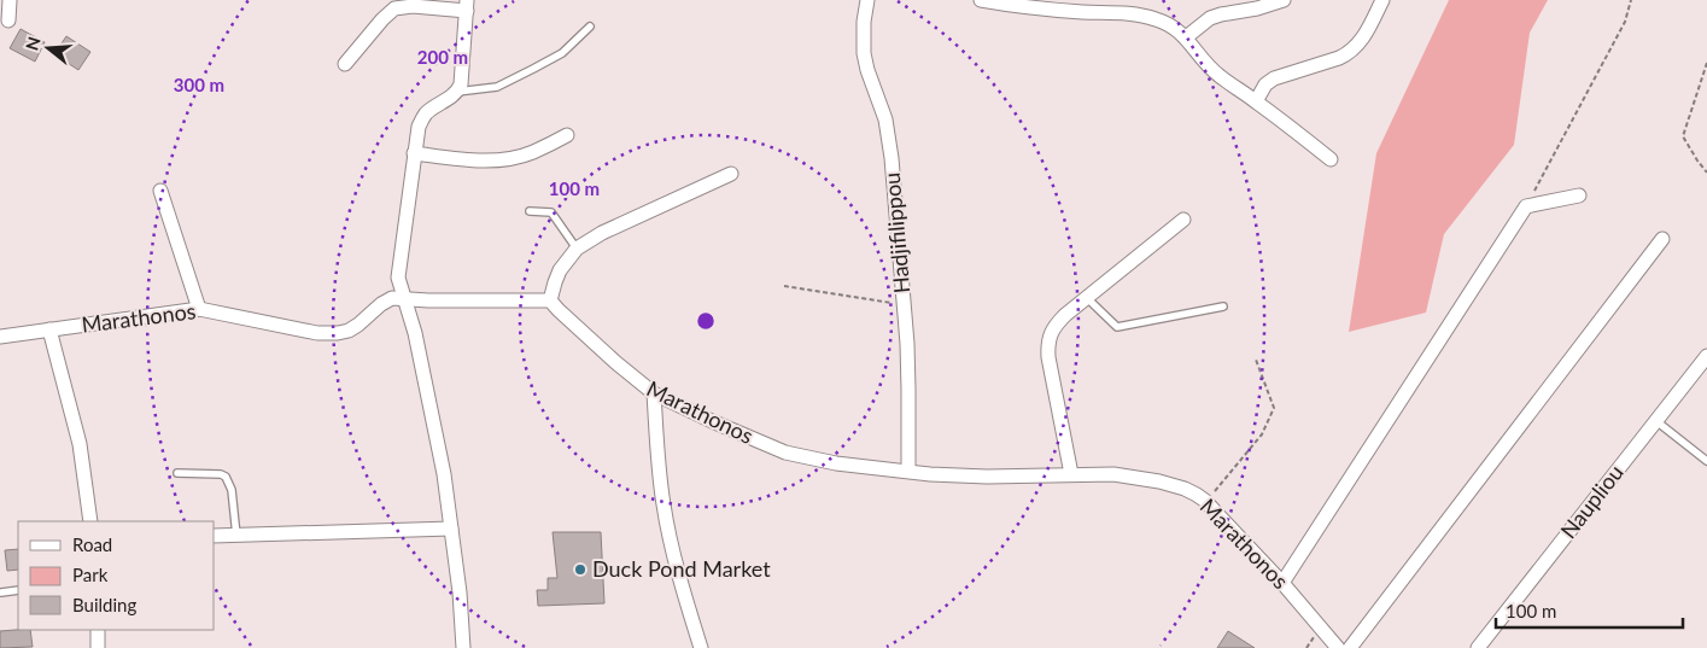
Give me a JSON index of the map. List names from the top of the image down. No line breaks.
{"streets":{"street":["Hadjifilippou","Marathonos","Naupliou"]},"crossings":[["Hadjifilippou","Marathonos"]],"places":["Duck Pond Market"],"legend":["Road","Park","Building"],"scale_bar":"100 m","north":"left","rings":["200 m","300 m","100 m"]}
